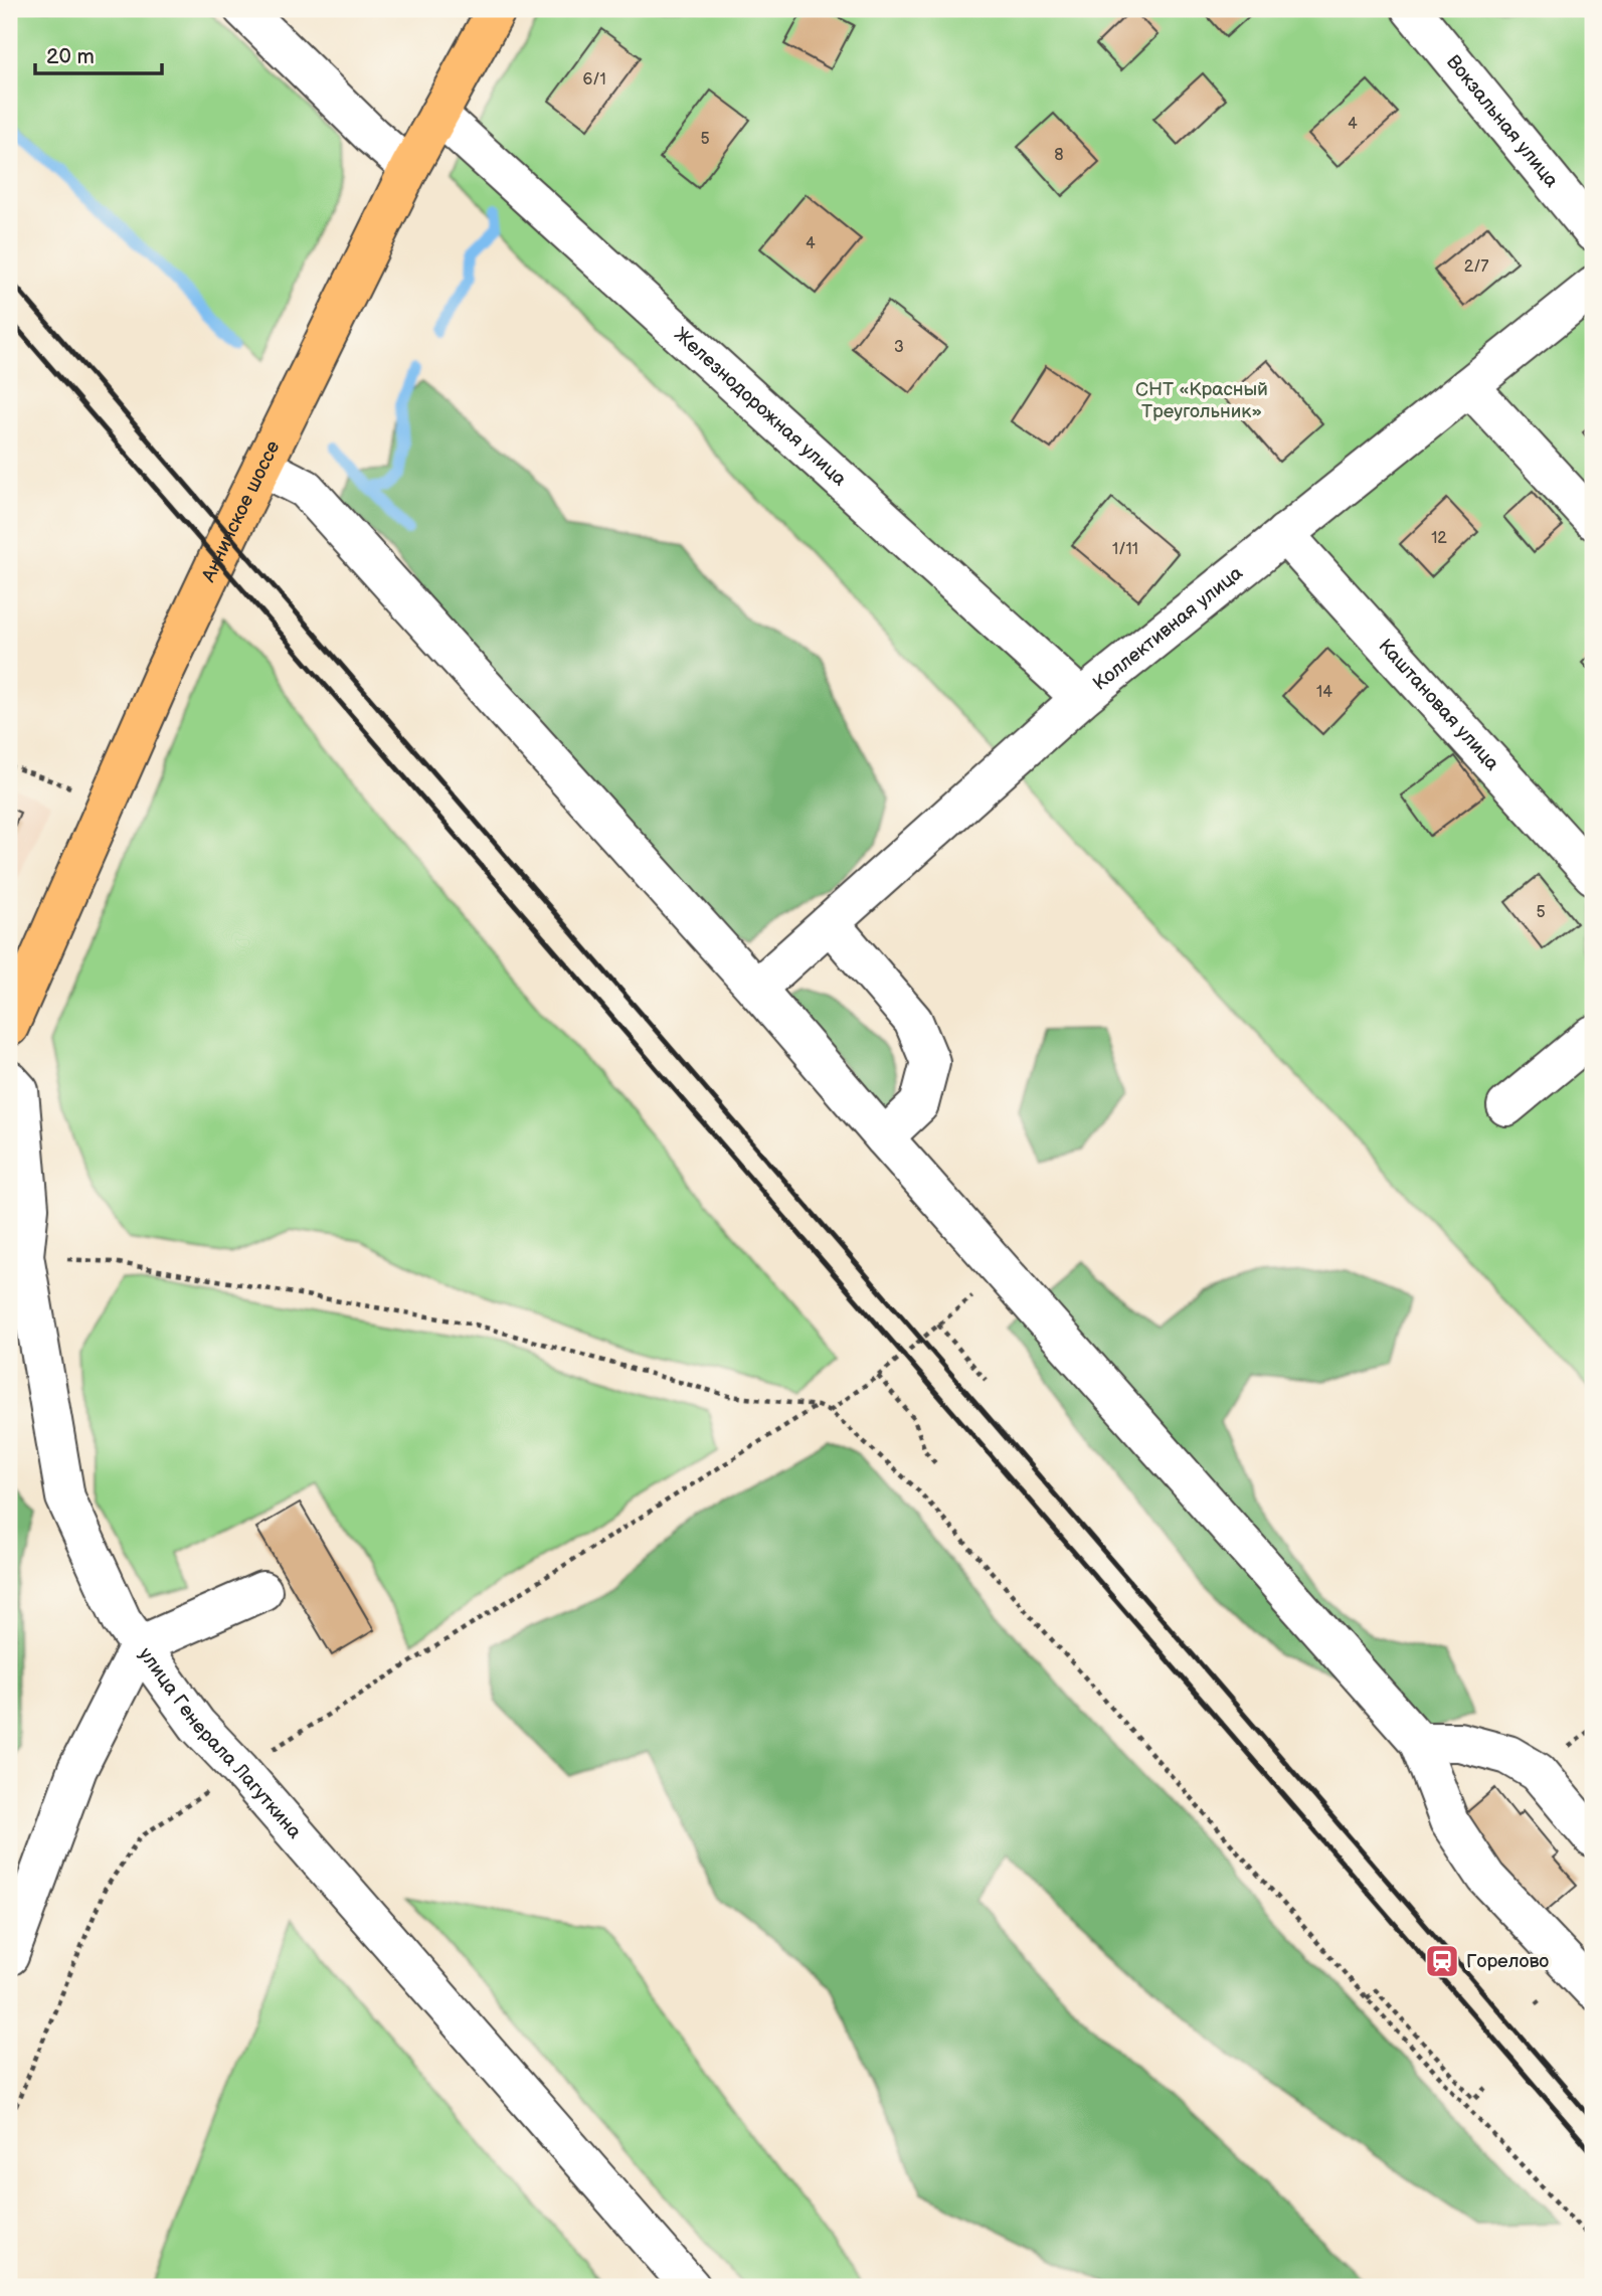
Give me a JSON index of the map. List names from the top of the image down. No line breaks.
{"streets":{"main road":["Аннинское шоссе"],"street":["Вокзальная улица","Железнодорожная улица","Коллективная улица","Каштановая улица","улица Генерала Лагуткина"]},"crossings":[["Железнодорожная улица","Аннинское шоссе"],["Железнодорожная улица","Коллективная улица"],["Коллективная улица","Каштановая улица"]],"parks":["СНТ «Красный Треугольник»"],"places":{"station":["Горелово"]},"house_numbers":["6/1","4","5","8","4","2/7","3","12","1/11","14","5"],"scale_bar":"20 m"}
